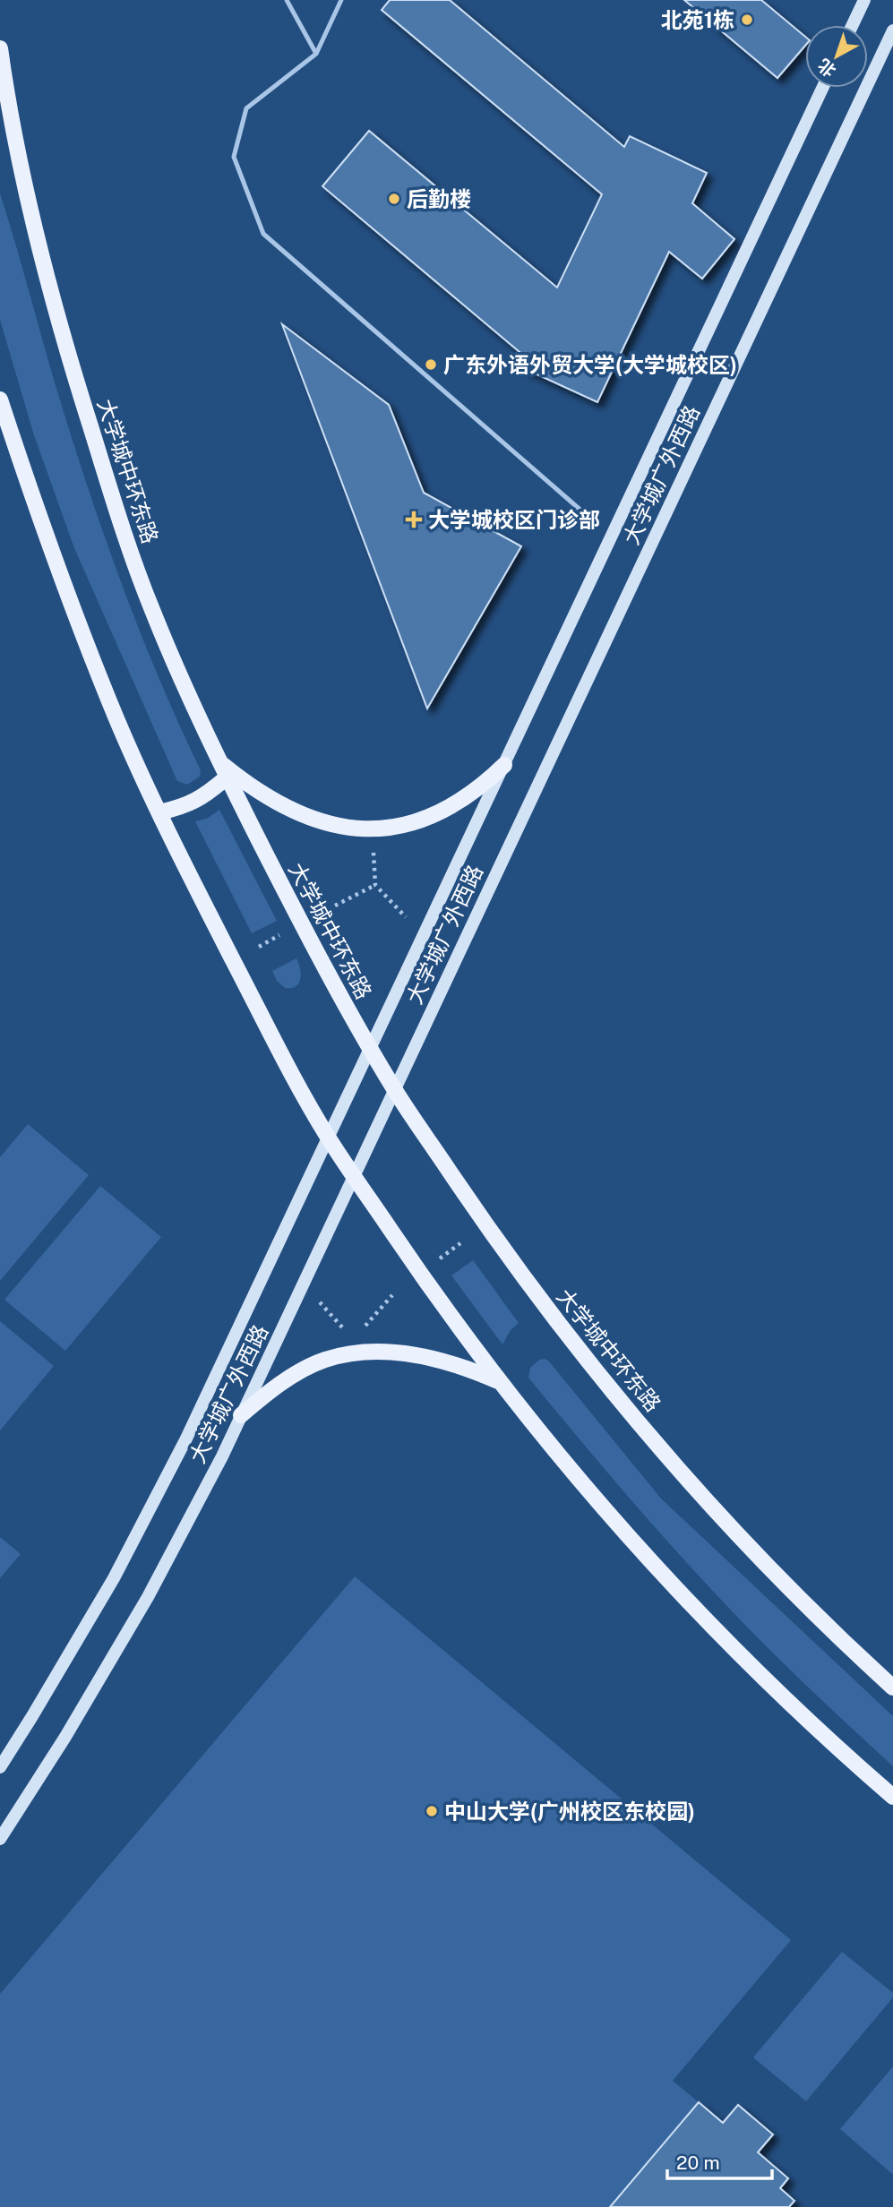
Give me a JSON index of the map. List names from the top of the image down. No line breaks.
{"streets":{"main road":["大学城中环东路","大学城广外西路"]},"crossings":[["大学城中环东路","大学城广外西路"]],"places":{"other":["北苑1栋","后勤楼","广东外语外贸大学(大学城校区)","中山大学(广州校区东校园)"],"health":["大学城校区门诊部"]},"scale_bar":"20 m","north":"bottom left"}
